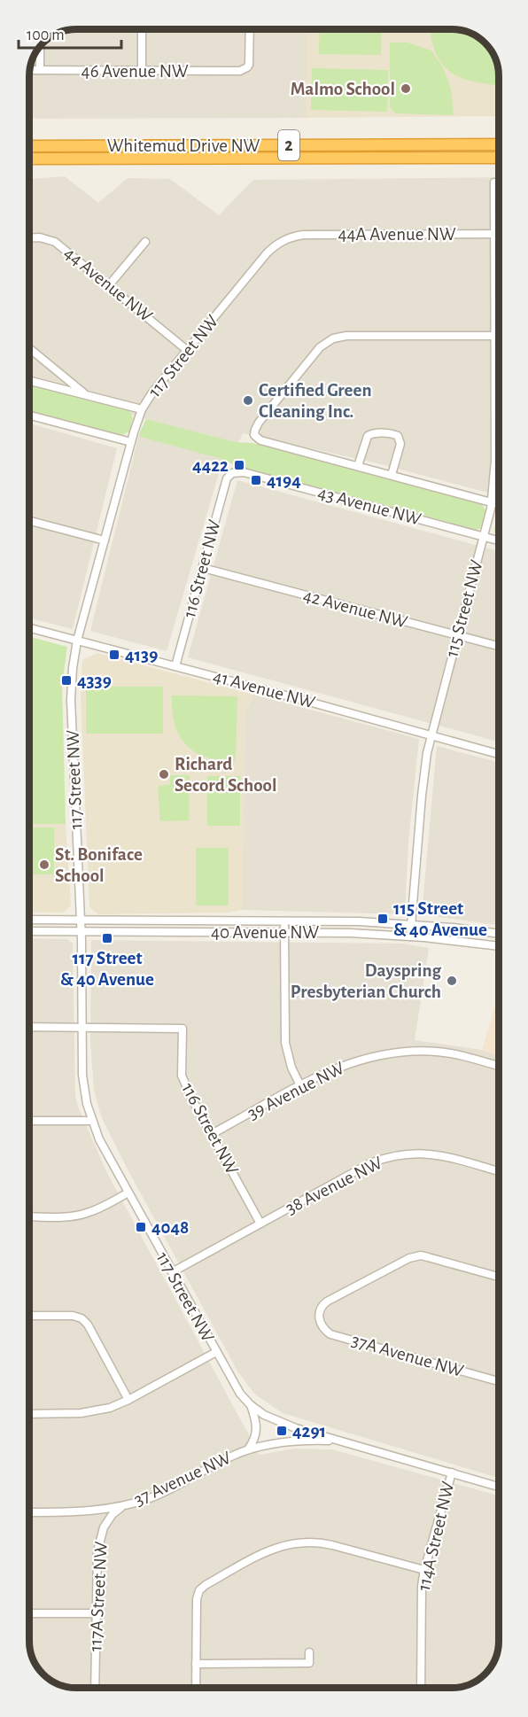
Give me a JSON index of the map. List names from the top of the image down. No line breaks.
{"streets":{"highway":["Whitemud Drive NW","2"],"street":["46 Avenue NW","44A Avenue NW","44 Avenue NW","117 Street NW","43 Avenue NW","116 Street NW","42 Avenue NW","115 Street NW","41 Avenue NW","40 Avenue NW","39 Avenue NW","38 Avenue NW","37A Avenue NW","37 Avenue NW","114A Street NW","117A Street NW"]},"crossings":[["44A Avenue NW","117 Street NW"],["44A Avenue NW","115 Street NW"],["44 Avenue NW","117 Street NW"],["117 Street NW","116 Street NW"],["117 Street NW","41 Avenue NW"],["117 Street NW","40 Avenue NW"],["117 Street NW","38 Avenue NW"],["117 Street NW","37 Avenue NW"],["43 Avenue NW","116 Street NW"],["43 Avenue NW","115 Street NW"],["116 Street NW","42 Avenue NW"],["116 Street NW","41 Avenue NW"],["116 Street NW","39 Avenue NW"],["116 Street NW","38 Avenue NW"],["42 Avenue NW","115 Street NW"],["115 Street NW","41 Avenue NW"],["115 Street NW","40 Avenue NW"],["37 Avenue NW","114A Street NW"],["37 Avenue NW","117A Street NW"]],"places":{"other":["Malmo School","Certified Green Cleaning Inc.","Richard Secord School","St. Boniface School","Dayspring Presbyterian Church"],"transit":["4422","4194","4139","4339","115 Street & 40 Avenue","117 Street & 40 Avenue","4048","4291"]},"scale_bar":"100 m"}
